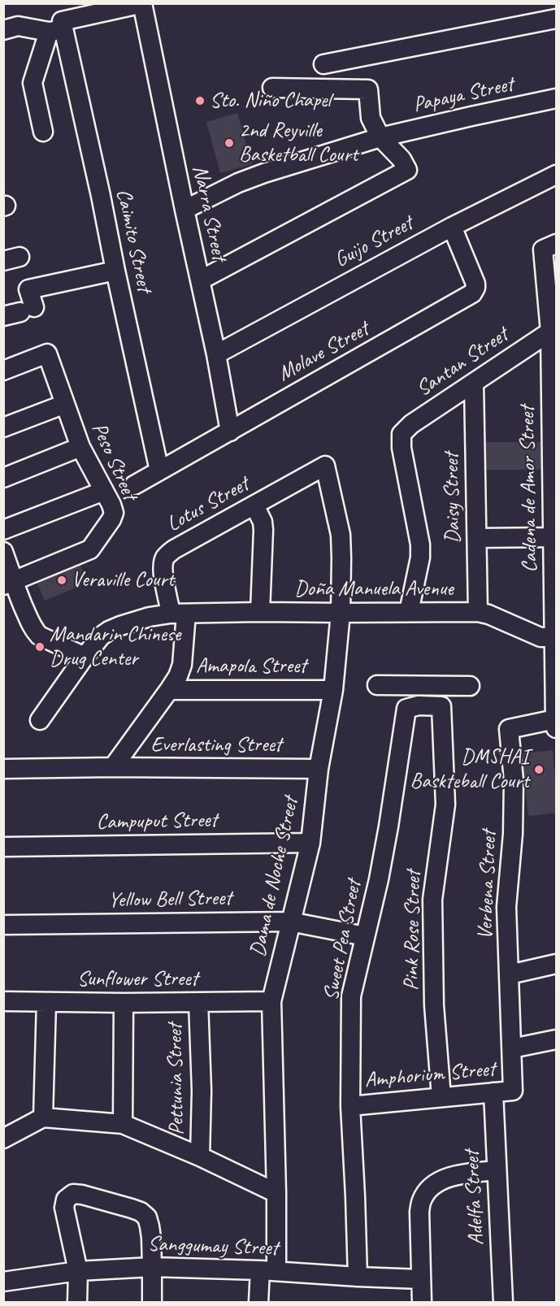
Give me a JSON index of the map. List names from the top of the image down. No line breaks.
{"streets":{"street":["Papaya Street","Narra Street","Caimito Street","Guijo Street","Molave Street","Santan Street","Peso Street","Cadena de Amor Street","Daisy Street","Lotus Street","Doña Manuela Avenue","Amapola Street","Everlasting Street","Campuput Street","Dama de Noche Street","Verbena Street","Yellow Bell Street","Pink Rose Street","Sweet Pea Street","Sunflower Street","Amphorium Street","Pettunia Street","Adelfa Street","Sanggumay Street"]},"crossings":[["Papaya Street","Narra Street"],["Narra Street","Guijo Street"],["Narra Street","Molave Street"],["Caimito Street","Molave Street"],["Guijo Street","Molave Street"],["Santan Street","Cadena de Amor Street"],["Santan Street","Daisy Street"],["Santan Street","Doña Manuela Avenue"],["Cadena de Amor Street","Doña Manuela Avenue"],["Cadena de Amor Street","Verbena Street"],["Daisy Street","Doña Manuela Avenue"],["Lotus Street","Doña Manuela Avenue"],["Lotus Street","Amapola Street"],["Lotus Street","Everlasting Street"],["Lotus Street","Dama de Noche Street"],["Doña Manuela Avenue","Dama de Noche Street"],["Amapola Street","Dama de Noche Street"],["Everlasting Street","Dama de Noche Street"],["Campuput Street","Dama de Noche Street"],["Dama de Noche Street","Yellow Bell Street"],["Dama de Noche Street","Sunflower Street"],["Dama de Noche Street","Sanggumay Street"],["Verbena Street","Amphorium Street"],["Yellow Bell Street","Sweet Pea Street"],["Pink Rose Street","Sweet Pea Street"],["Pink Rose Street","Amphorium Street"],["Sweet Pea Street","Amphorium Street"],["Sweet Pea Street","Sanggumay Street"],["Sunflower Street","Pettunia Street"],["Amphorium Street","Adelfa Street"]],"places":["Sto. Niño Chapel","2nd Reyville Basketball Court","Veraville Court","Mandarin Chinese Drug Center","DMSHAI Baskteball Court"]}
